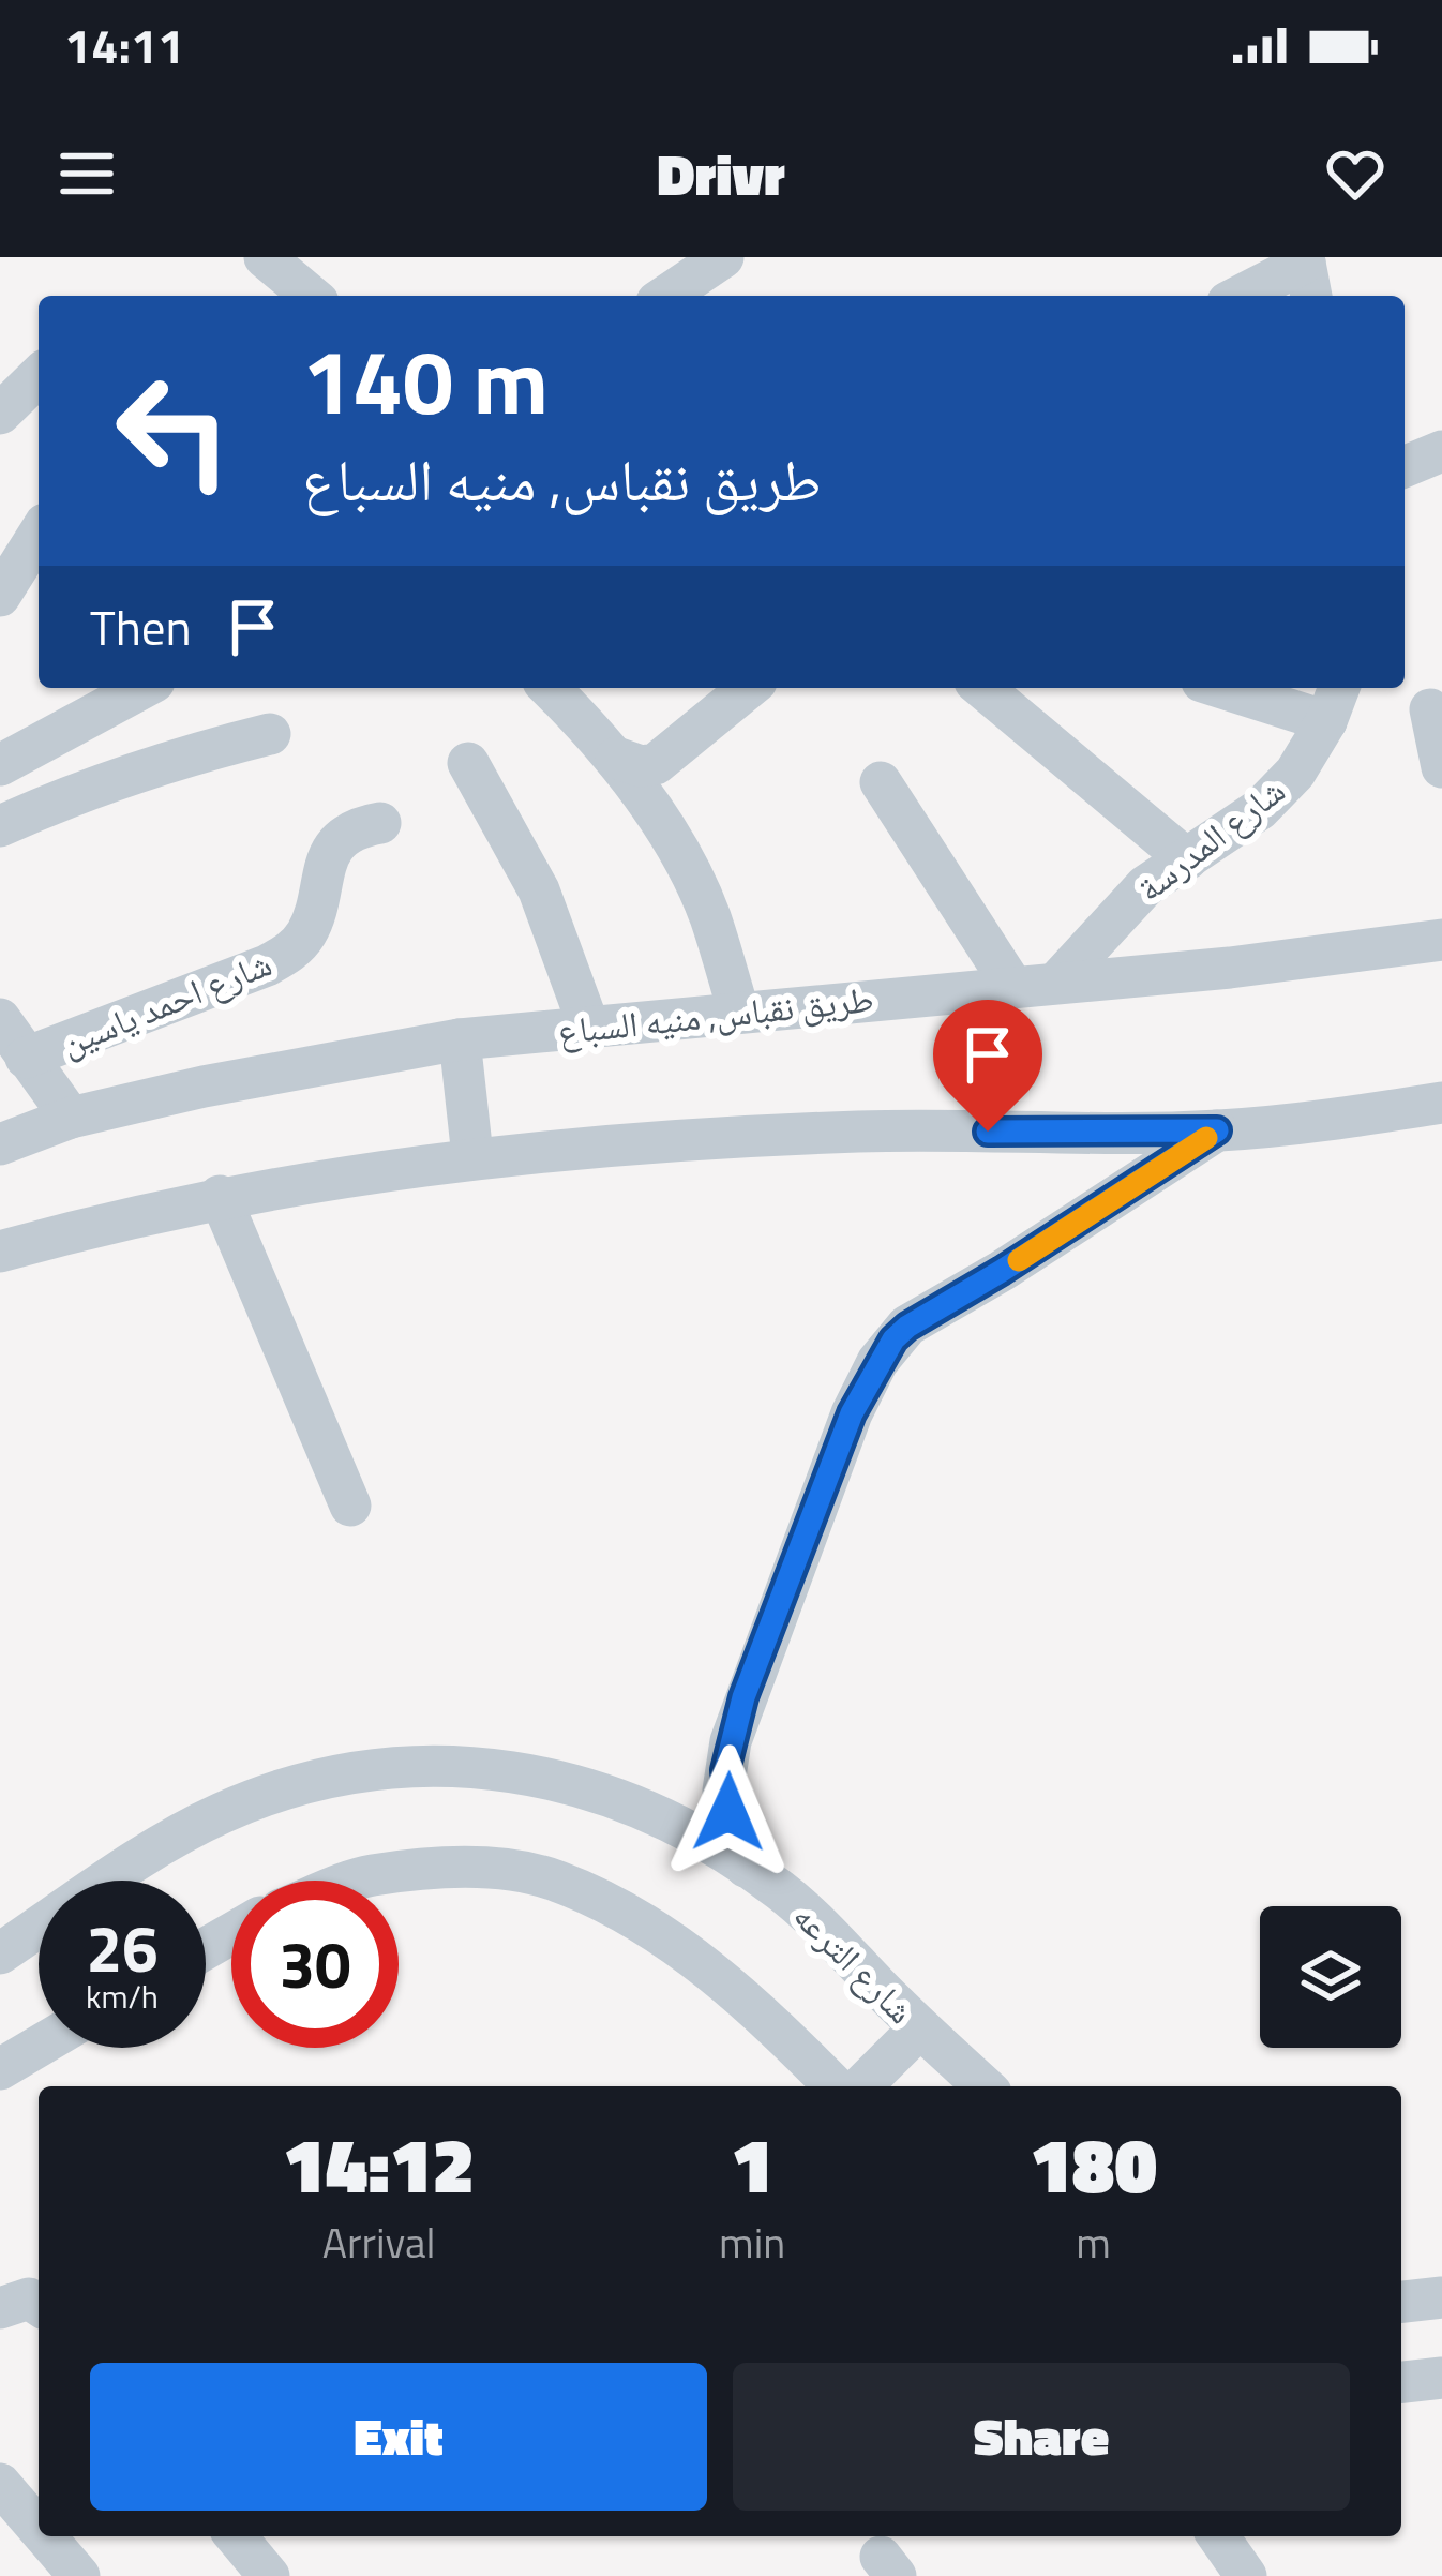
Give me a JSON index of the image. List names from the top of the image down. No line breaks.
{"streets":{"street":["شارع المدرسة","شارع احمد ياسين","طريق نقباس, منيه السباع","شارع الترعه"]},"crossings":[["شارع المدرسة","طريق نقباس, منيه السباع"]],"page":{"status":"14:11","header":"Drivr","turn":["140 m","طريق نقباس, منيه السباع"],"then":"Then","speed":"26 km/h","limit":"30","eta":["14:12","Arrival","1","min","180","m"],"buttons":["Exit","Share"]}}
